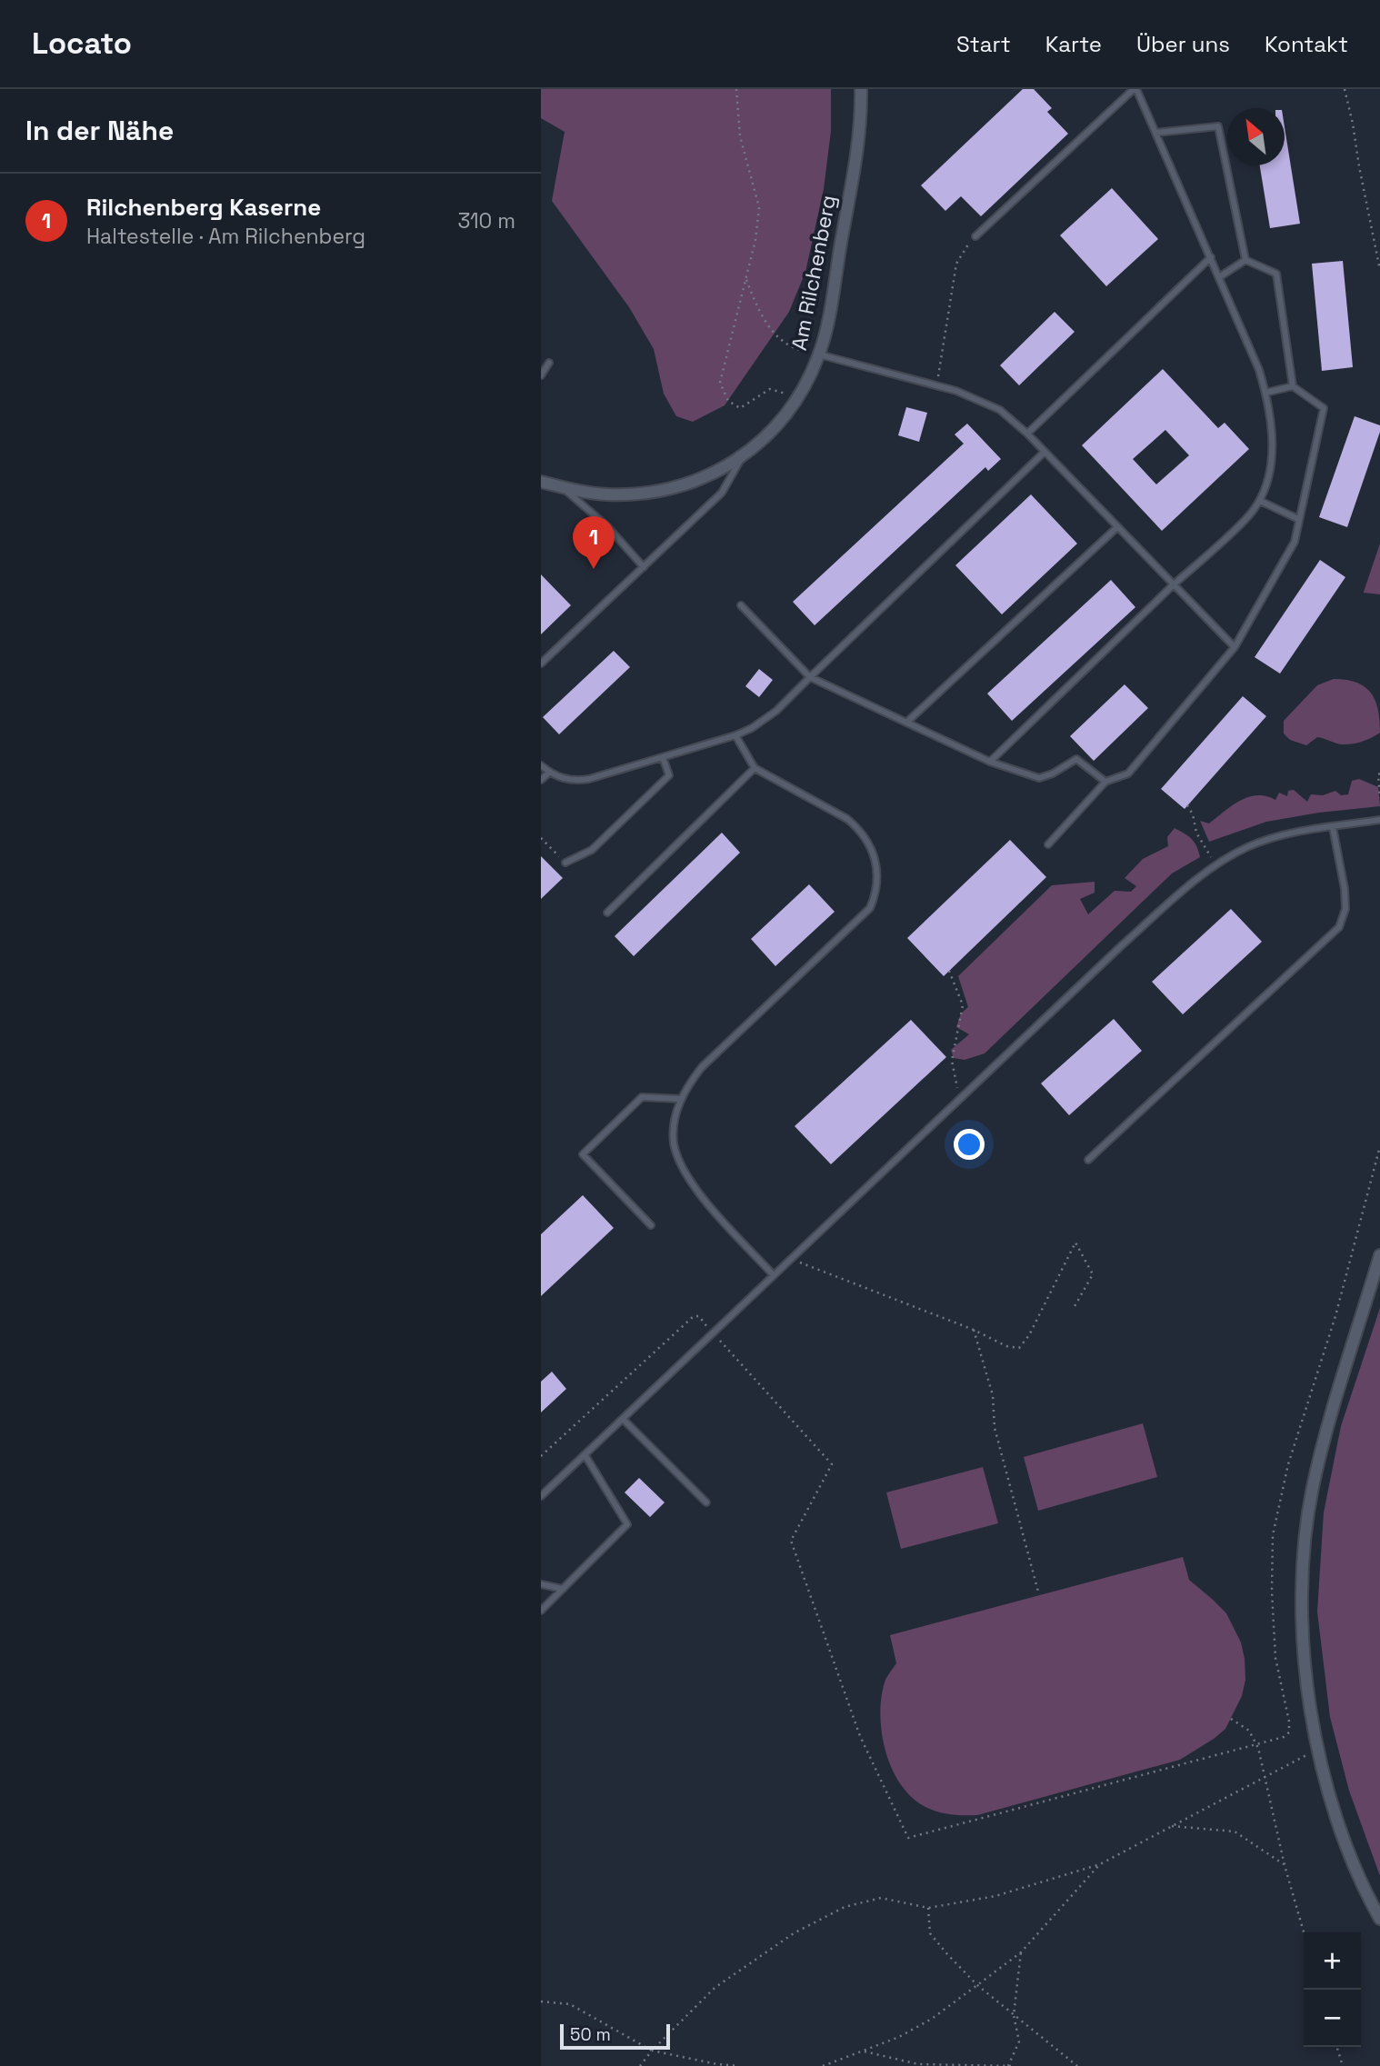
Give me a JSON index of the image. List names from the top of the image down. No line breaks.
{"streets":{"street":["Am Rilchenberg"]},"scale_bar":"50 m","north":"top left","page":{"header":"Locato","nav":["Start","Karte","Über uns","Kontakt"],"heading":"In der Nähe","list":[{"mark":"1","name":"Rilchenberg Kaserne","note":"Haltestelle · Am Rilchenberg","value":"310 m"}],"pins":"1","map_buttons":["+","−"],"scale":"50 m"}}
